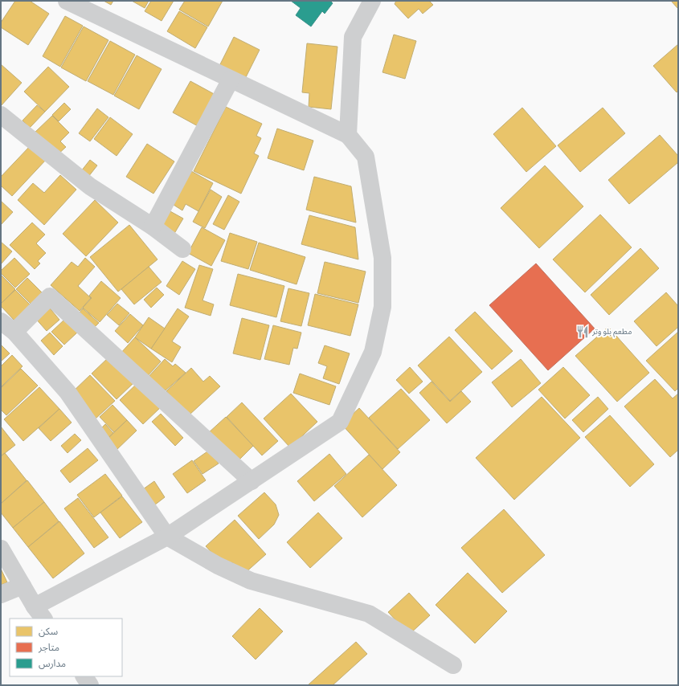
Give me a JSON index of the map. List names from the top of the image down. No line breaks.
{"places":{"restaurant":["مطعم بلو وتر"]},"legend":["سكن","متاجر","مدارس"]}
